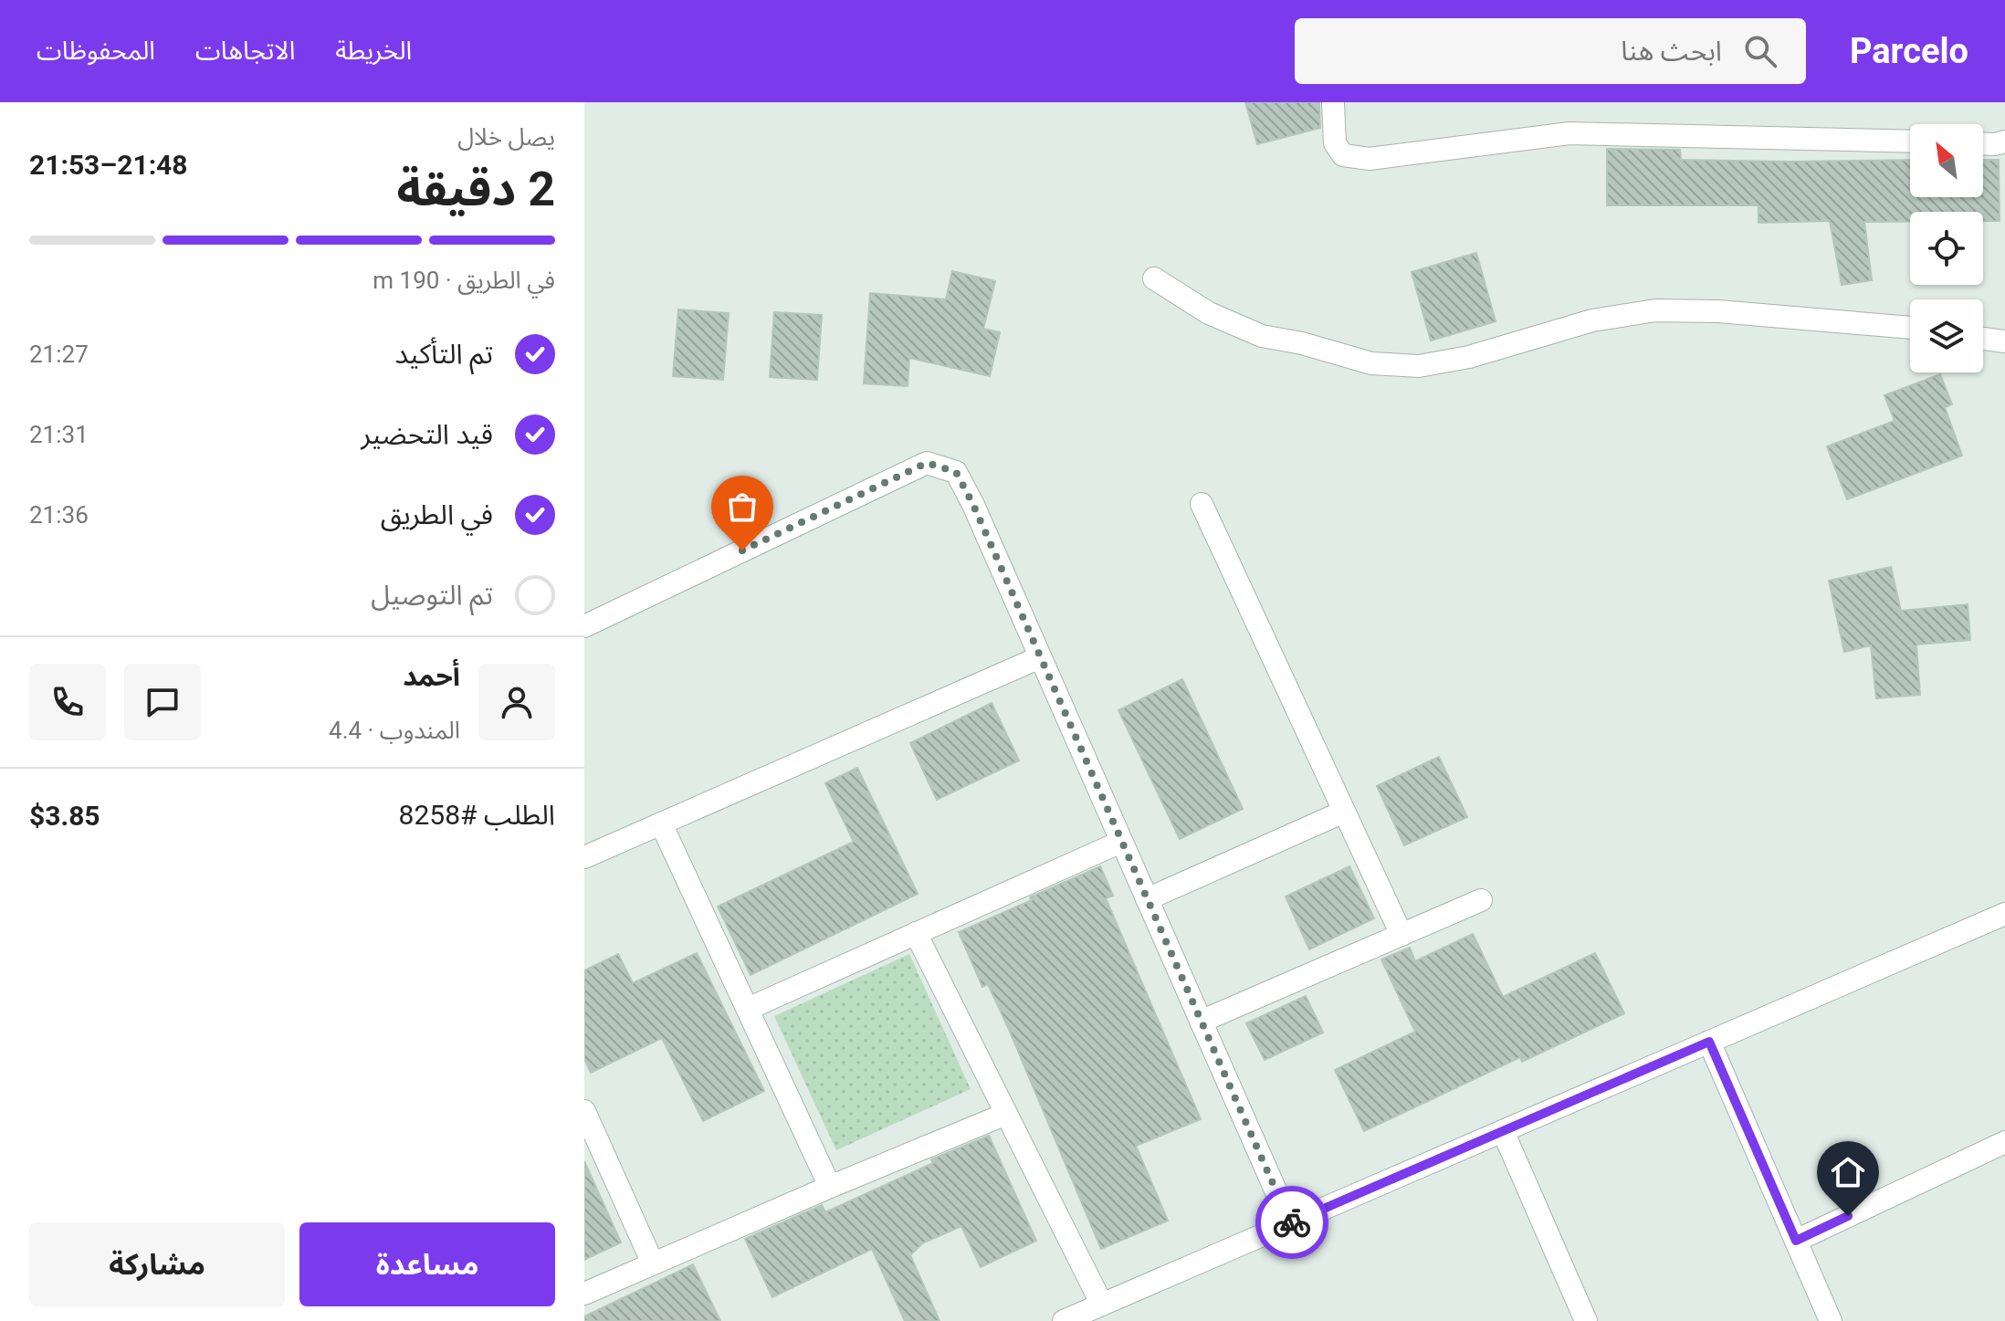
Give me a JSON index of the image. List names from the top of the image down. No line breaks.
{"north":"top left","page":{"header":"Parcelo","search":"ابحث هنا","nav":["الخريطة","الاتجاهات","المحفوظات"],"heading":["2 دقيقة","يصل خلال","21:48–21:53"],"panel":["أحمد","المندوب · 4.4","الطلب #8258","$3.85"],"bar":"في الطريق · 190 m","list":[["تم التأكيد","21:27"],["قيد التحضير","21:31"],["في الطريق","21:36"],"تم التوصيل"],"buttons":["مساعدة","مشاركة"]}}
